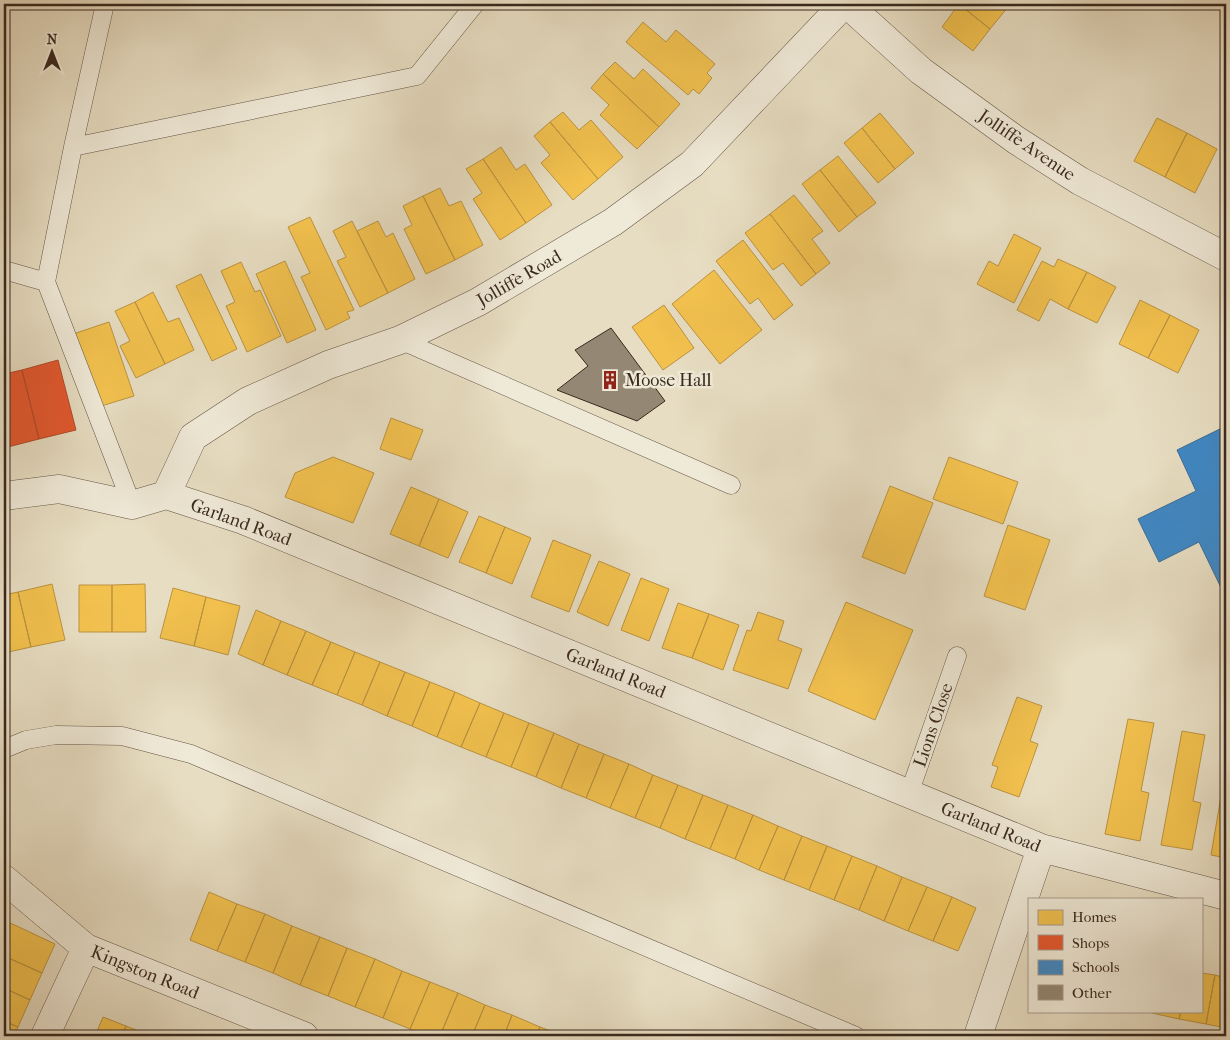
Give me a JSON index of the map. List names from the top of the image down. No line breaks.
{"streets":{"street":["Jolliffe Avenue","Jolliffe Road","Garland Road","Kingston Road"],"lane":["Lions Close"]},"crossings":[["Jolliffe Avenue","Jolliffe Road"],["Jolliffe Road","Garland Road"],["Garland Road","Lions Close"]],"places":{"building":["Moose Hall"]},"legend":["Homes","Shops","Schools","Other"],"north":"top"}
